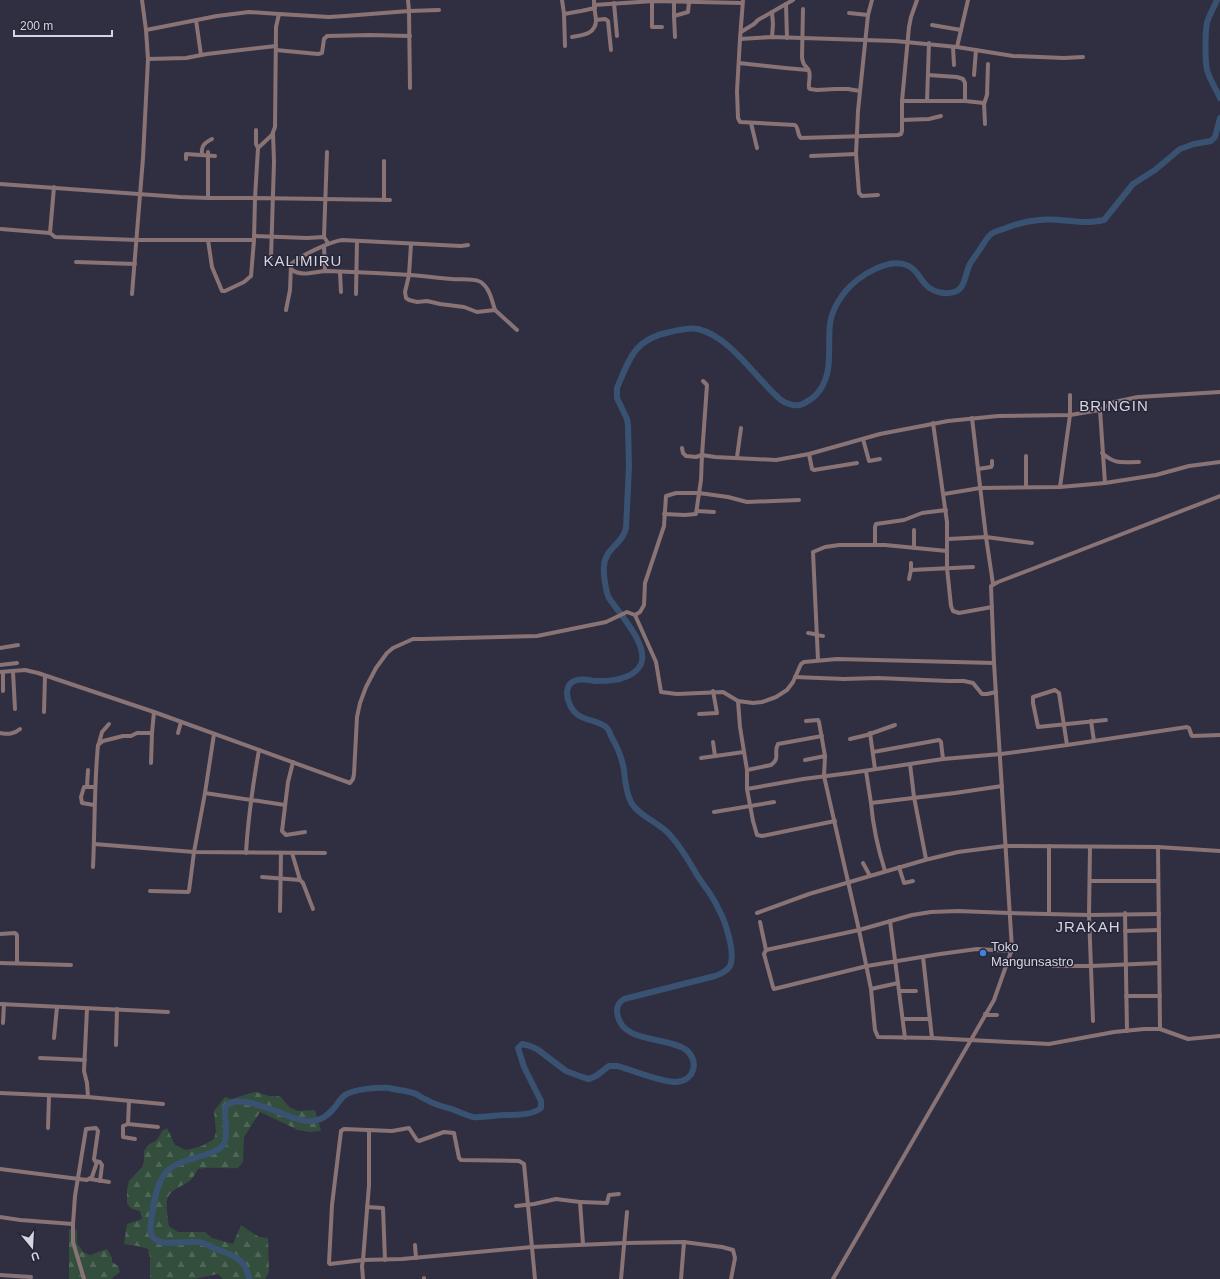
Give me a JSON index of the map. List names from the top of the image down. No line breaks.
{"districts":["KALIMIRU","BRINGIN","JRAKAH"],"places":["Toko Mangunsastro"],"scale_bar":"200 m","north":"bottom"}
